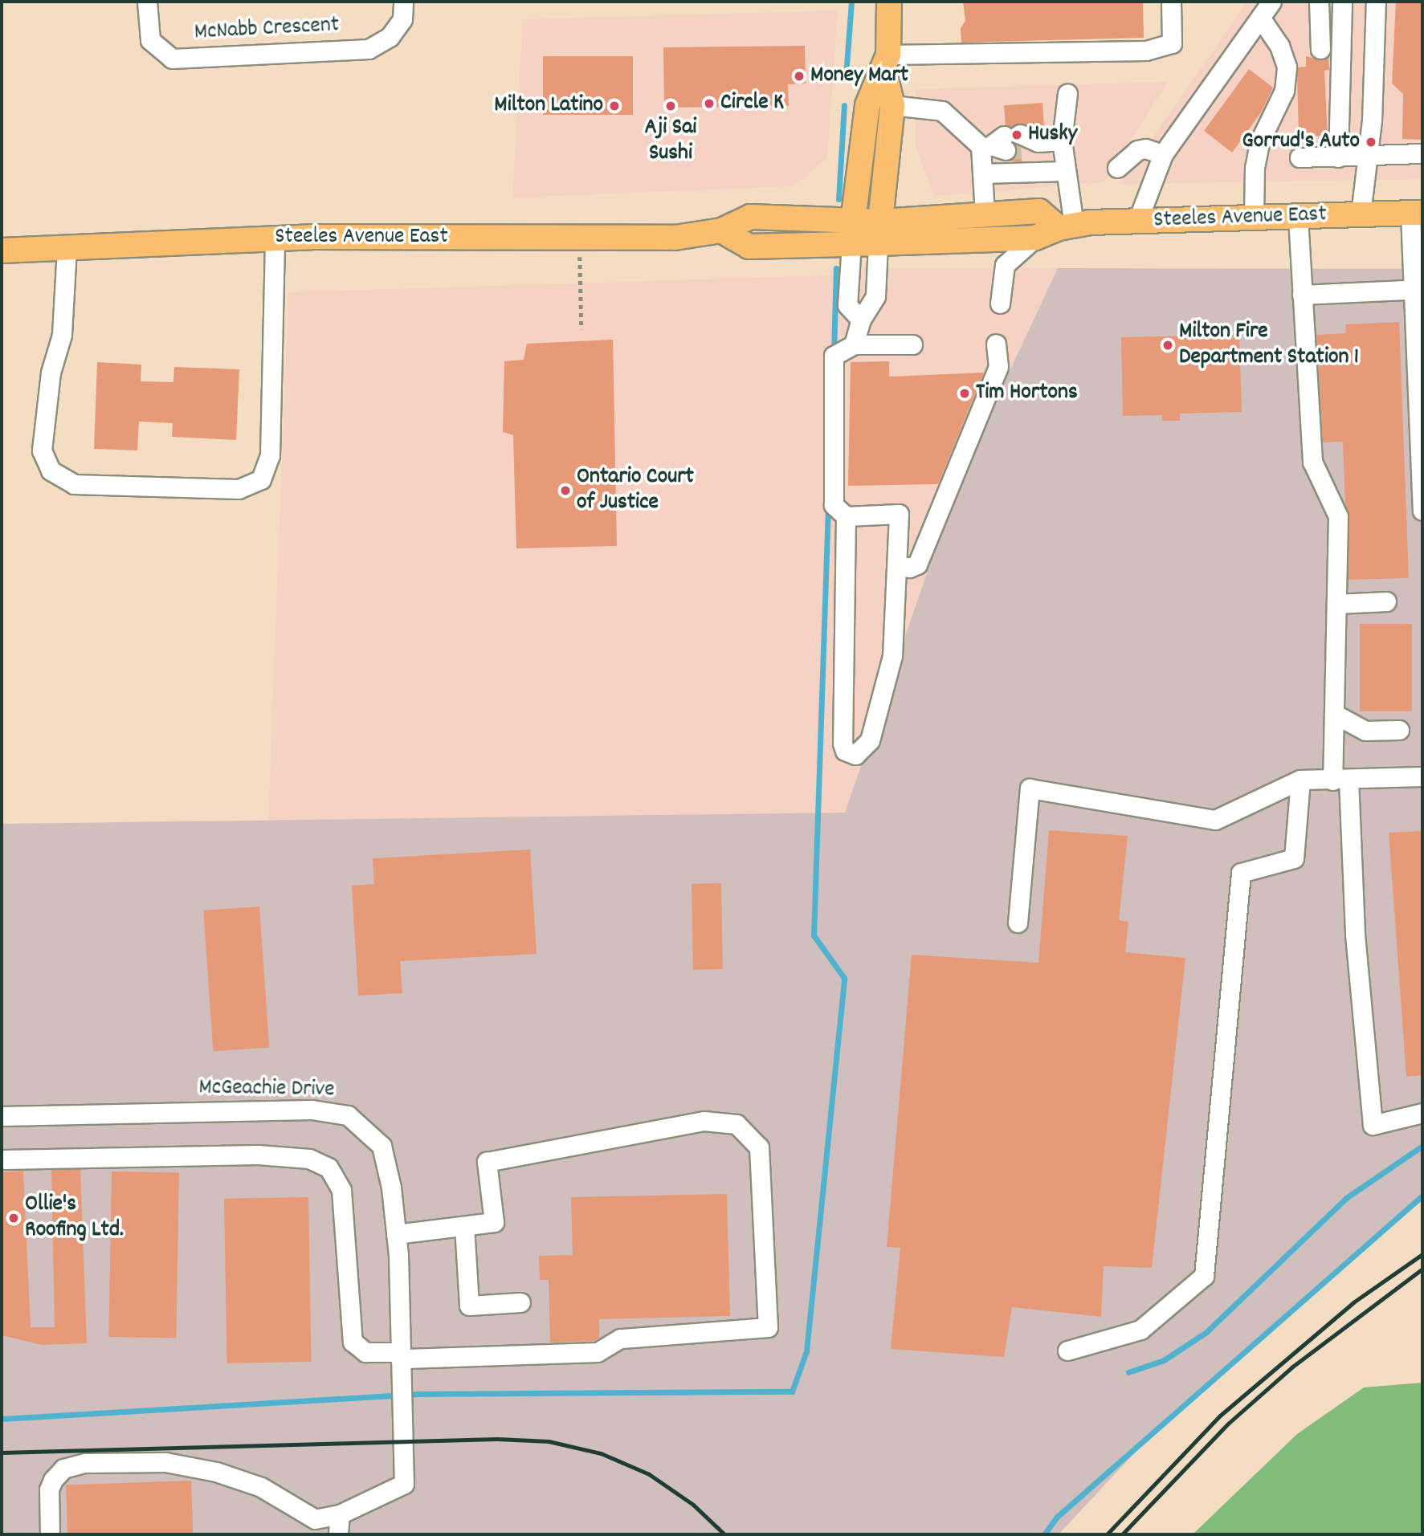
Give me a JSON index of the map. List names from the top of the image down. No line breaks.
{"streets":{"main road":["Steeles Avenue East"],"street":["McNabb Crescent","McGeachie Drive"]},"places":["Money Mart","Circle K","Milton Latino","Aji Sai Sushi","Husky","Gorrud's Auto","Milton Fire Department Station 1","Tim Hortons","Ontario Court of Justice","Ollie's Roofing Ltd."]}
